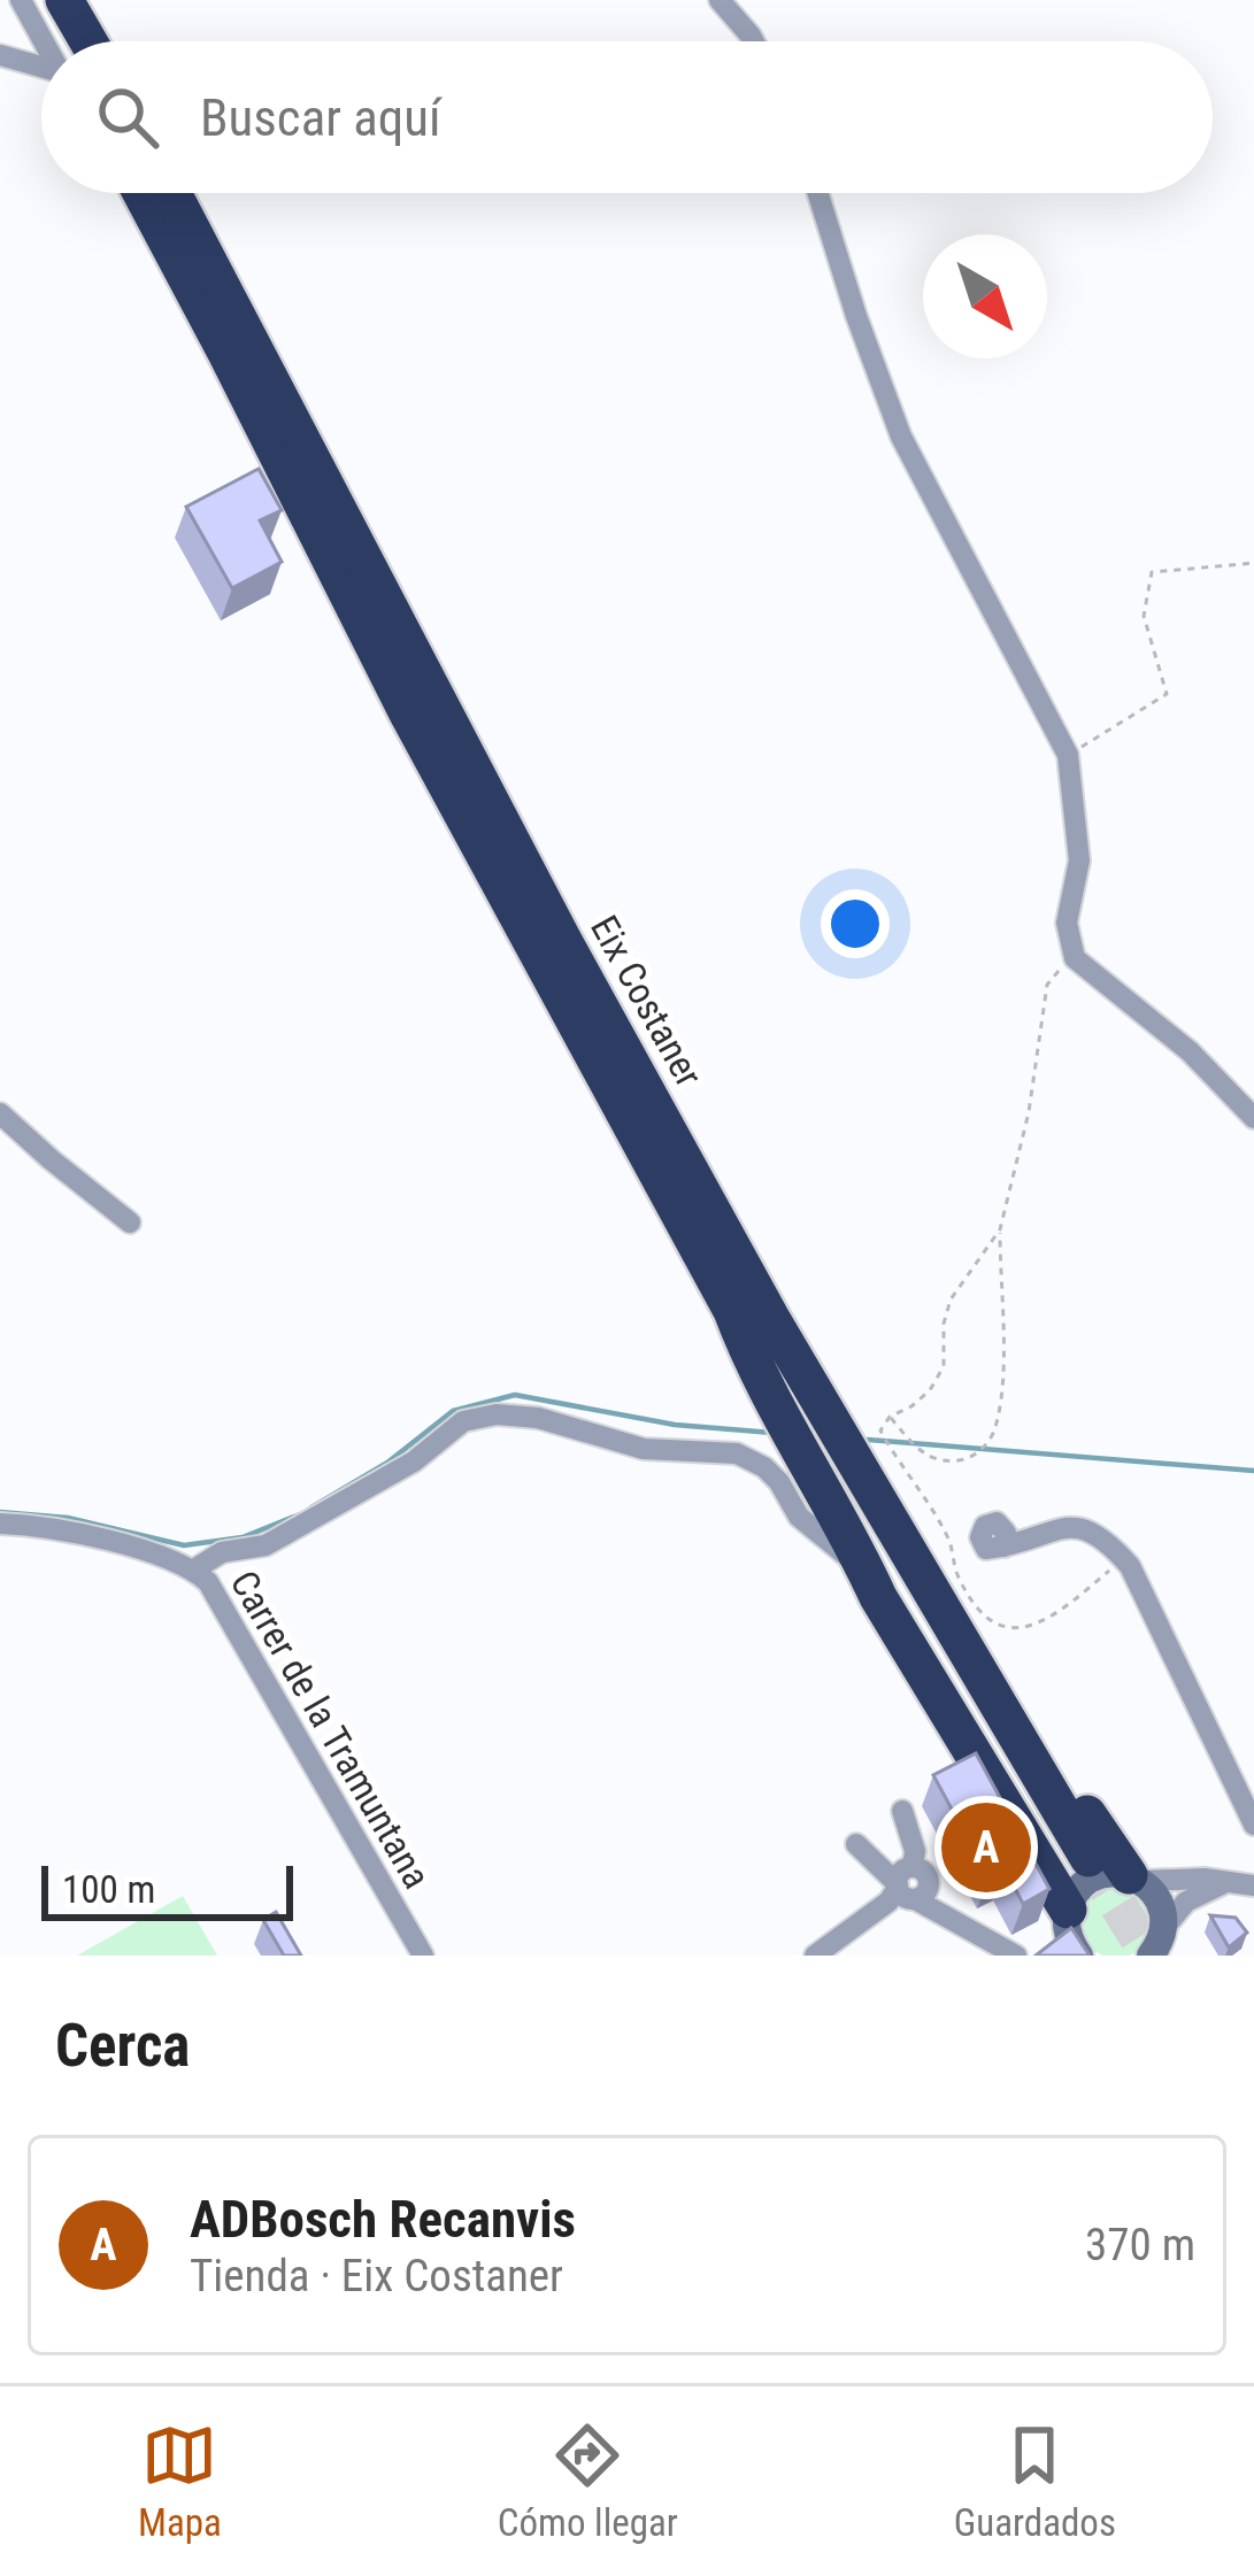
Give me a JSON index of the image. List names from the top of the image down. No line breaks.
{"streets":{"highway":["Eix Costaner"],"street":["Carrer de la Tramuntana"]},"scale_bar":"100 m","north":"bottom right","page":{"search":"Buscar aquí","pins":"A","scale":"100 m","heading":"Cerca","list":[{"mark":"A","name":"ADBosch Recanvis","note":"Tienda · Eix Costaner","value":"370 m"}],"nav":["Mapa","Cómo llegar","Guardados"]}}
